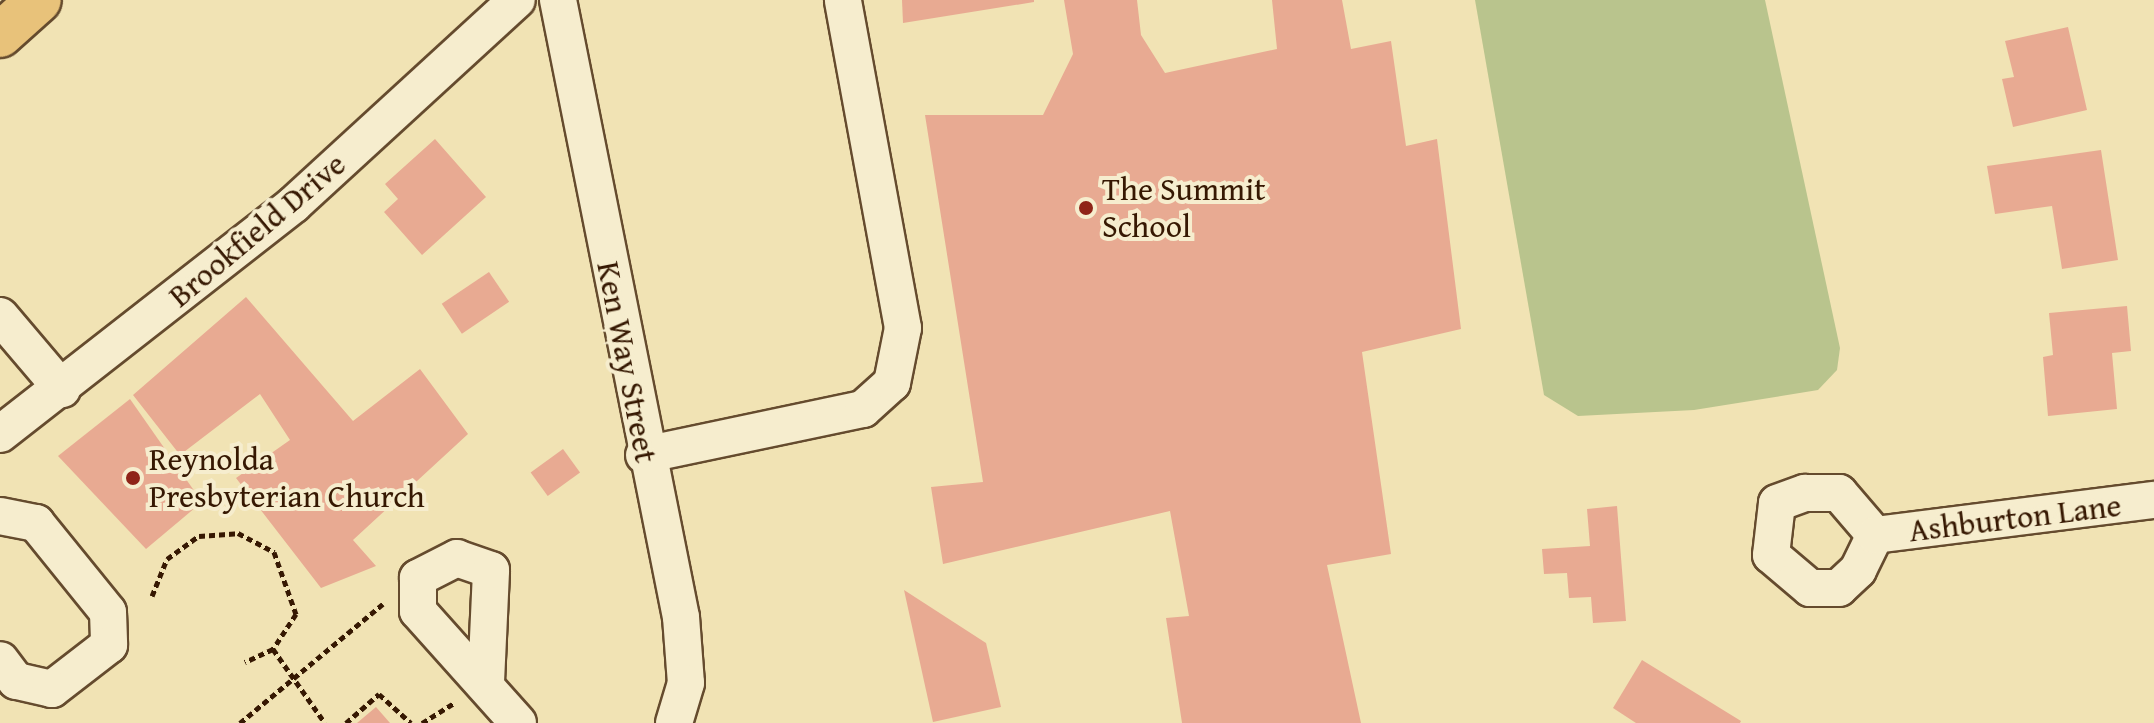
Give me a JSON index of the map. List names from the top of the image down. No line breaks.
{"streets":{"street":["Brookfield Drive","Ken Way Street","Ashburton Lane"]},"places":["The Summit School","Reynolda Presbyterian Church"]}
